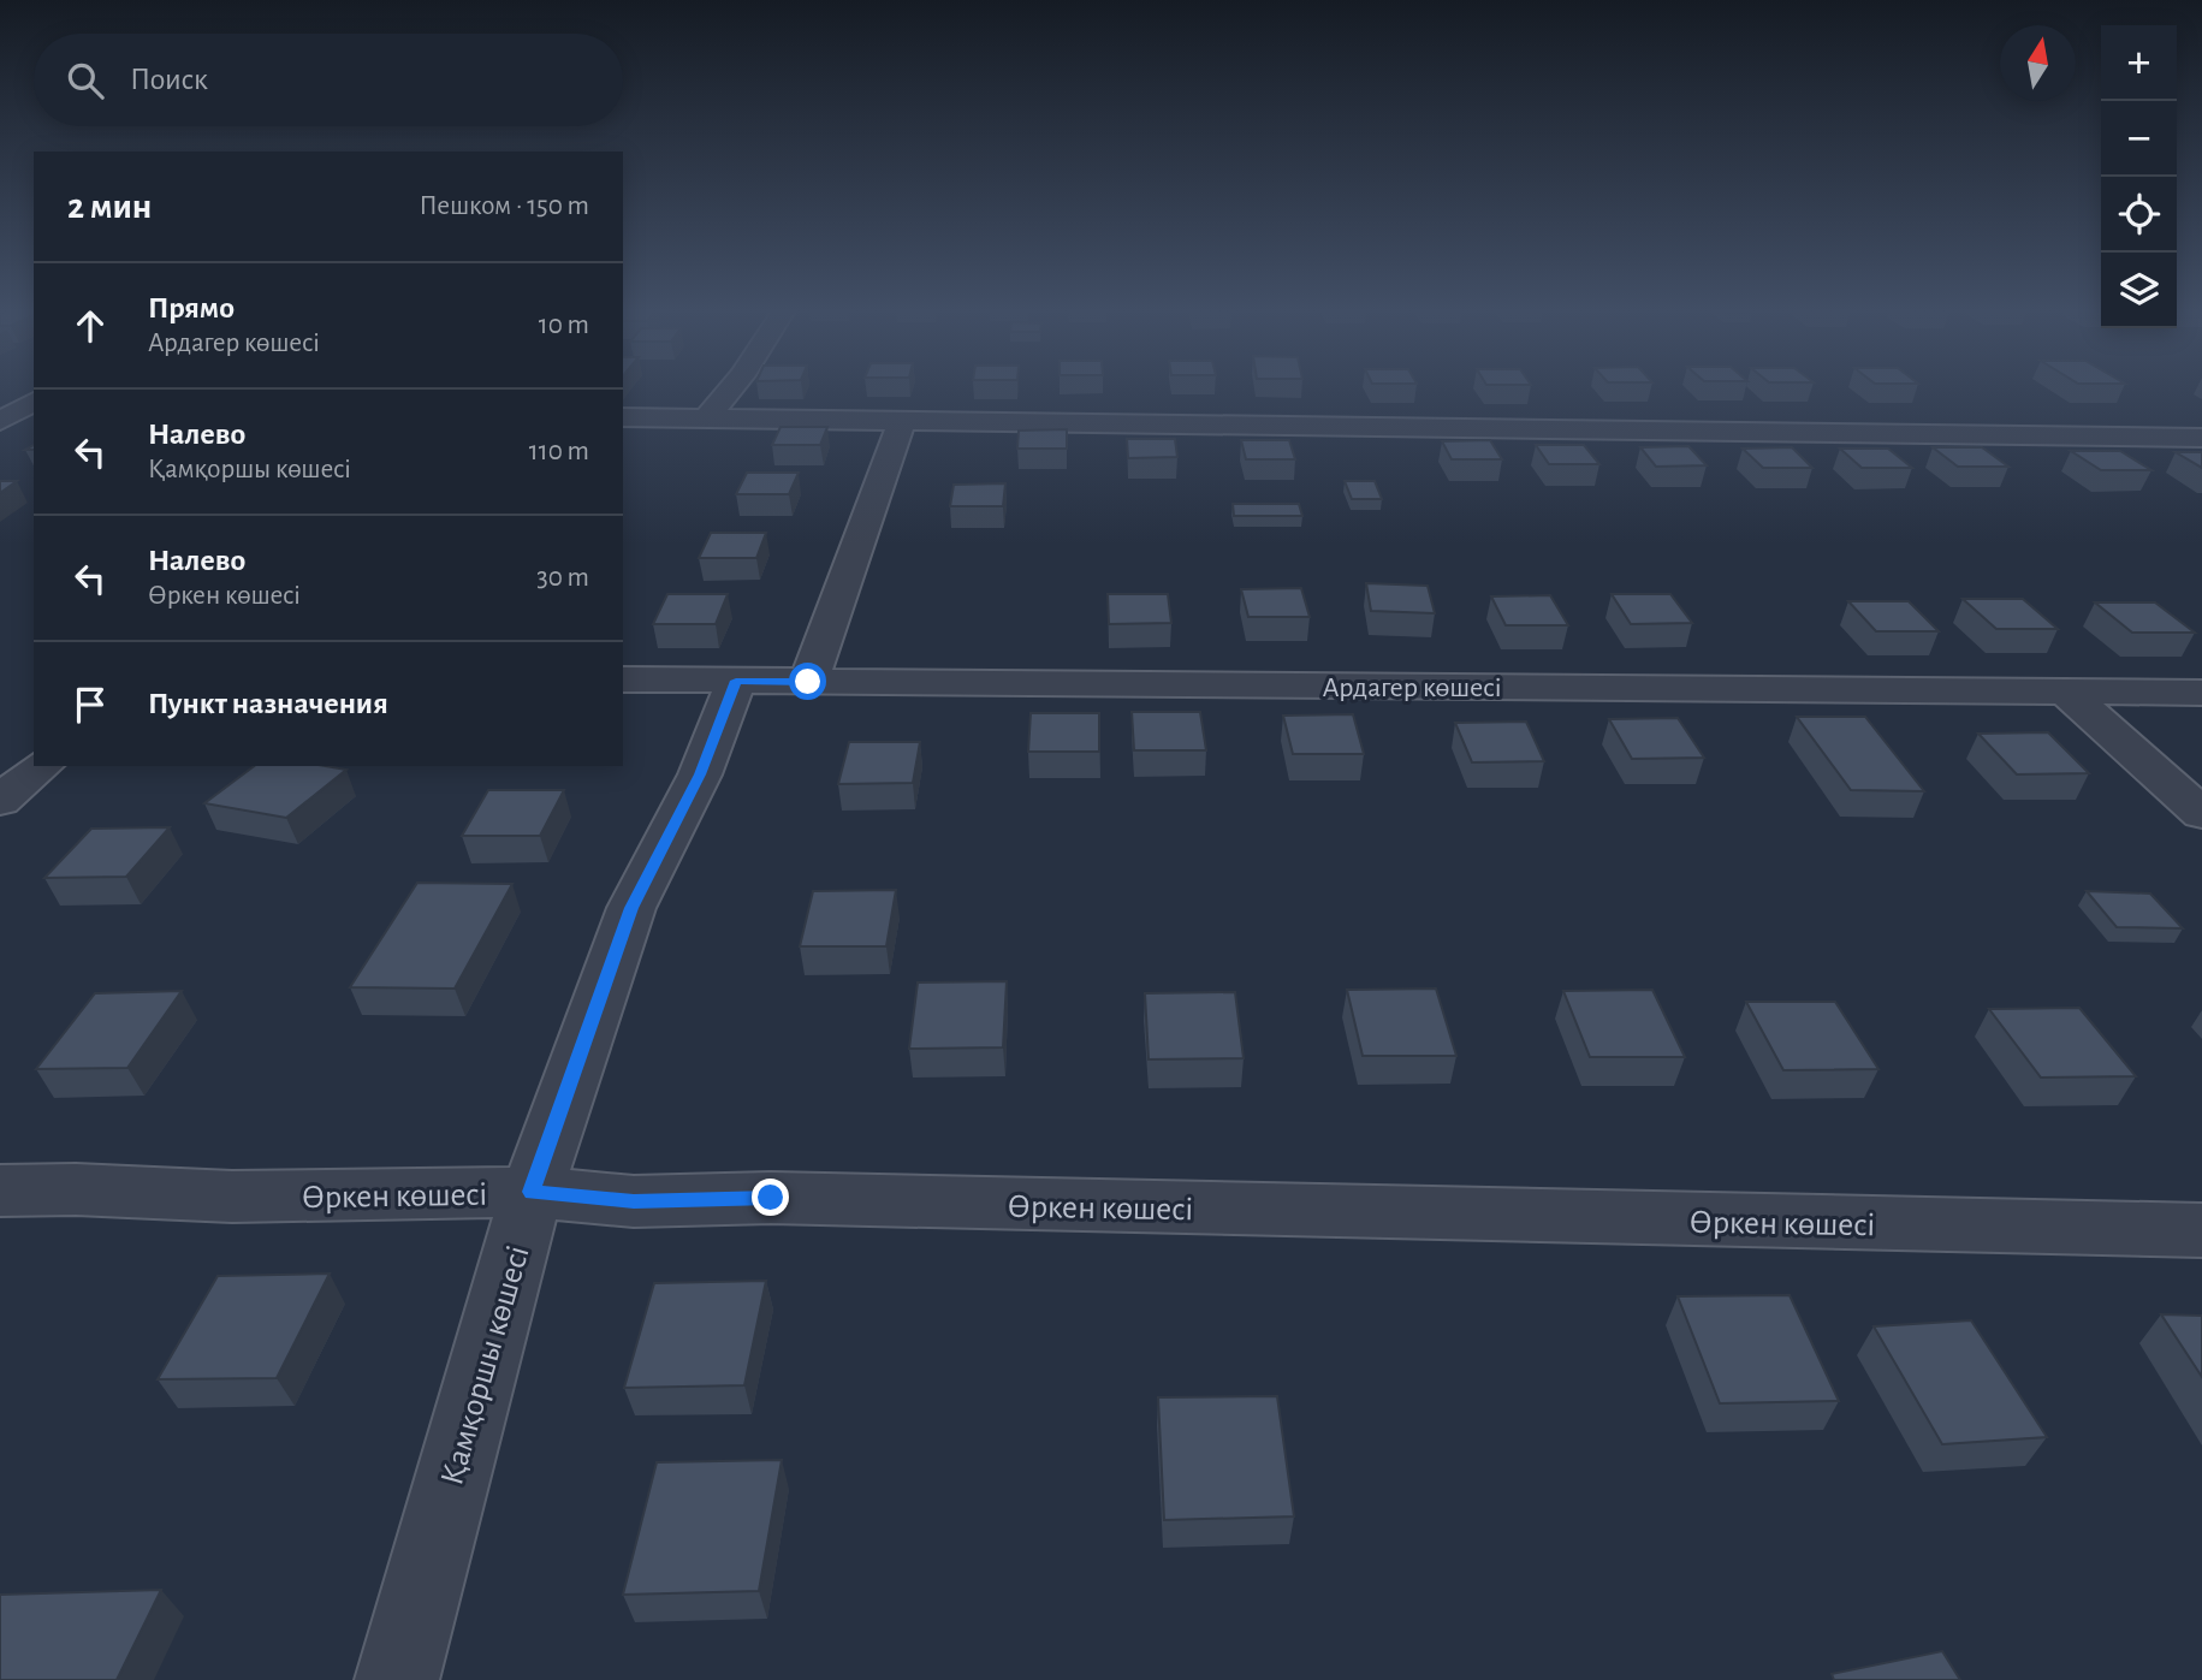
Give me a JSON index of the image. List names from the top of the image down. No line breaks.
{"streets":{"street":["Ардагер көшесі","Өркен көшесі","Қамқоршы көшесі"]},"crossings":[["Ардагер көшесі","Қамқоршы көшесі"],["Өркен көшесі","Қамқоршы көшесі"]],"north":"top","page":{"map_buttons":["+","−"],"search":"Поиск","heading":["2 мин","Пешком · 150 m"],"list":[["Прямо","Ардагер көшесі","10 m"],["Налево","Қамқоршы көшесі","110 m"],["Налево","Өркен көшесі","30 m"],"Пункт назначения"]}}
